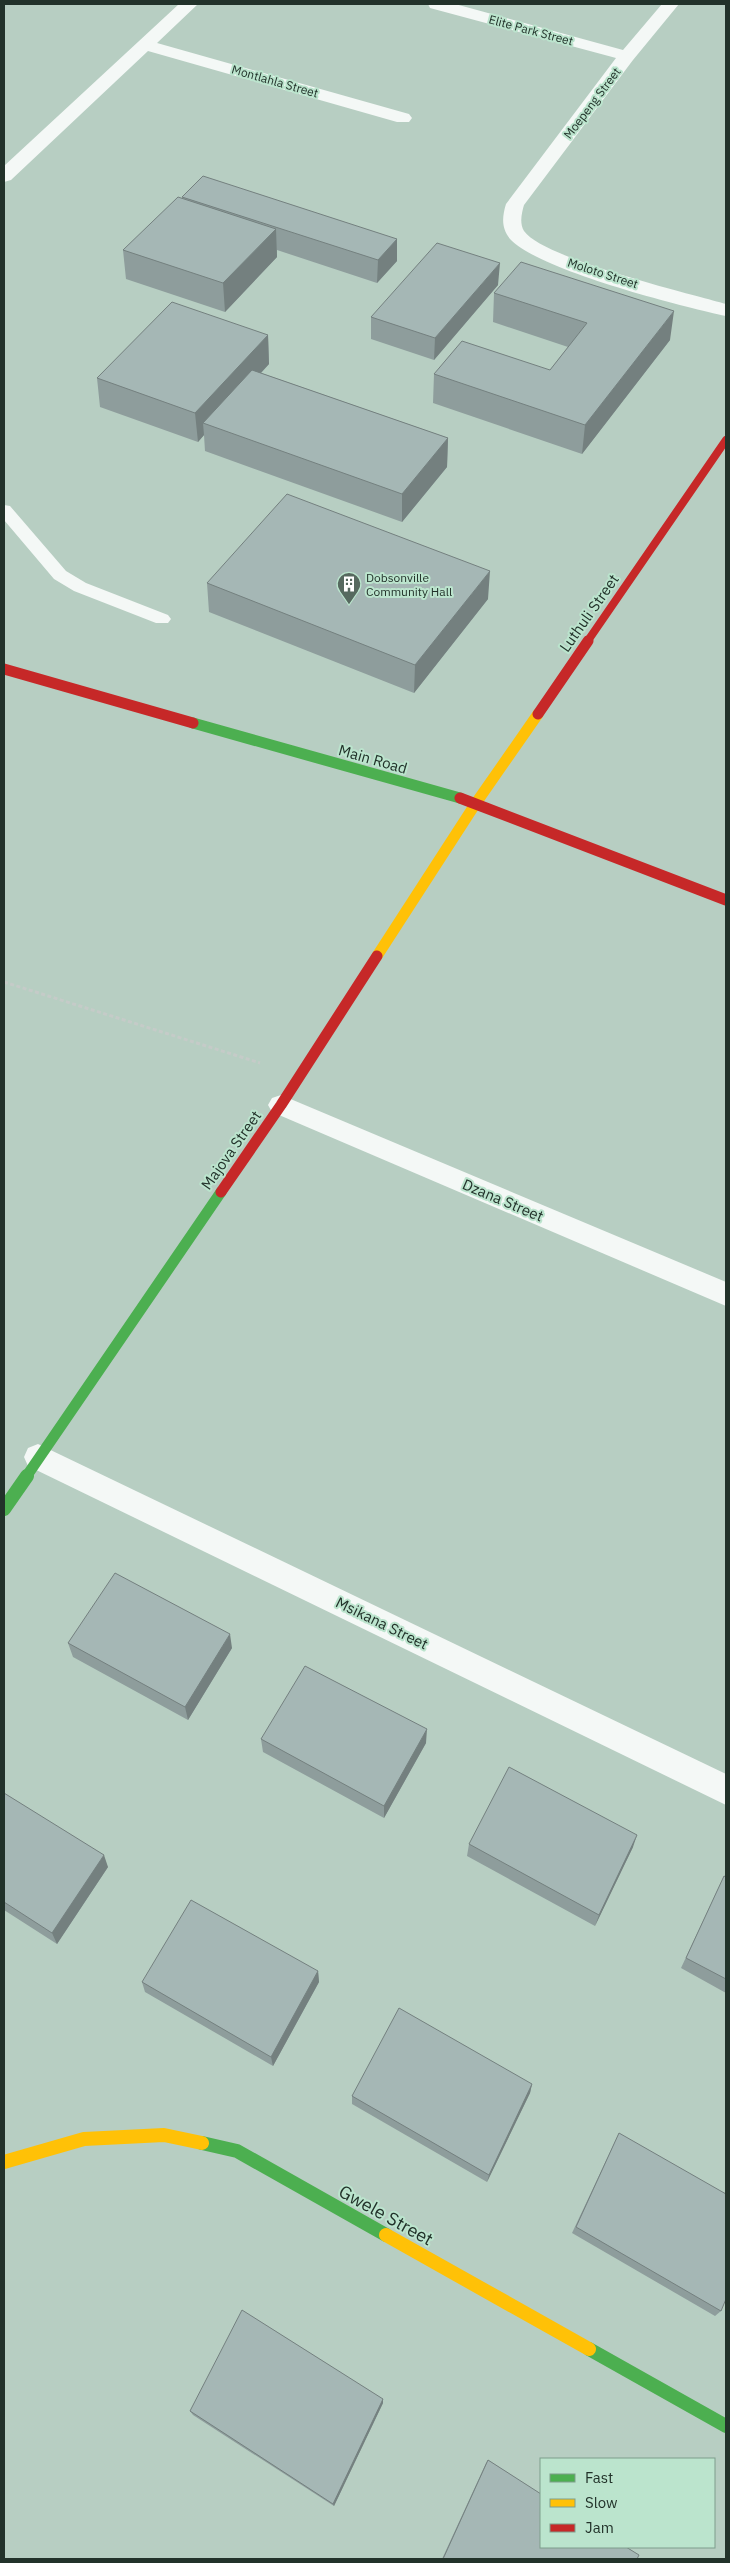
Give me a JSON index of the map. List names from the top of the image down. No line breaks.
{"streets":{"street":["Elite Park Street","Montlahla Street","Moepeng Street","Moloto Street","Luthuli Street","Main Road","Majova Street","Dzana Street","Msikana Street","Gwele Street"]},"crossings":[["Elite Park Street","Moepeng Street"],["Moepeng Street","Moloto Street"],["Luthuli Street","Main Road"],["Luthuli Street","Majova Street"],["Main Road","Majova Street"],["Majova Street","Dzana Street"],["Majova Street","Msikana Street"]],"places":{"building":["Dobsonville Community Hall"]},"legend":["Fast","Slow","Jam"]}
